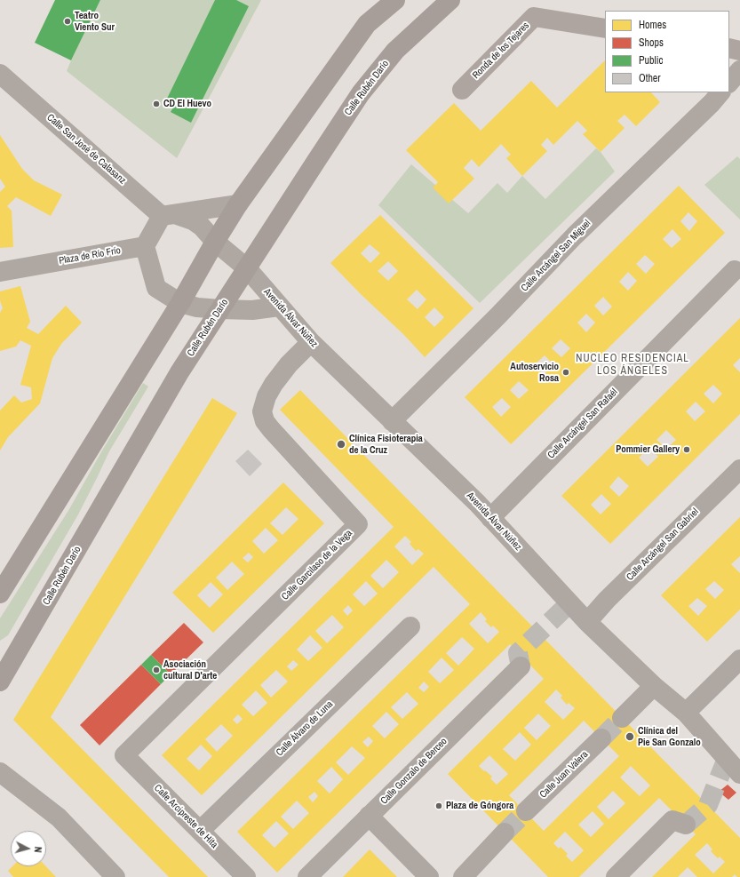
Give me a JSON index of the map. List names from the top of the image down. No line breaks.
{"streets":{"main road":["Calle Rubén Darío"],"street":["Ronda de los Tejares","Calle San José de Calasanz","Plaza de Río Frío","Calle Arcángel San Miguel","Avenida Álvar Núñez","Calle Arcángel San Rafaél","Calle Arcángel San Gabriel","Calle Garcilaso de la Vega","Calle Álvaro de Luna","Calle Gonzalo de Berceo","Calle Juan Valera","Calle Arcipreste de Hita"]},"crossings":[["Calle Rubén Darío","Calle San José de Calasanz"],["Calle Rubén Darío","Avenida Álvar Núñez"],["Calle San José de Calasanz","Avenida Álvar Núñez"],["Calle Arcángel San Miguel","Avenida Álvar Núñez"],["Avenida Álvar Núñez","Calle Arcángel San Rafaél"],["Avenida Álvar Núñez","Calle Arcángel San Gabriel"],["Avenida Álvar Núñez","Calle Garcilaso de la Vega"],["Calle Garcilaso de la Vega","Calle Arcipreste de Hita"],["Calle Álvaro de Luna","Calle Arcipreste de Hita"]],"districts":["NUCLEO RESIDENCIAL LOS ÁNGELES"],"places":["Teatro Viento Sur","CD El Huevo","Autoservicio Rosa","Clínica Fisioterapia de la Cruz","Pommier Gallery","Asociación cultural D'arte","Clínica del Pie San Gonzalo","Plaza de Góngora"],"legend":["Homes","Shops","Public","Other"],"north":"right"}
